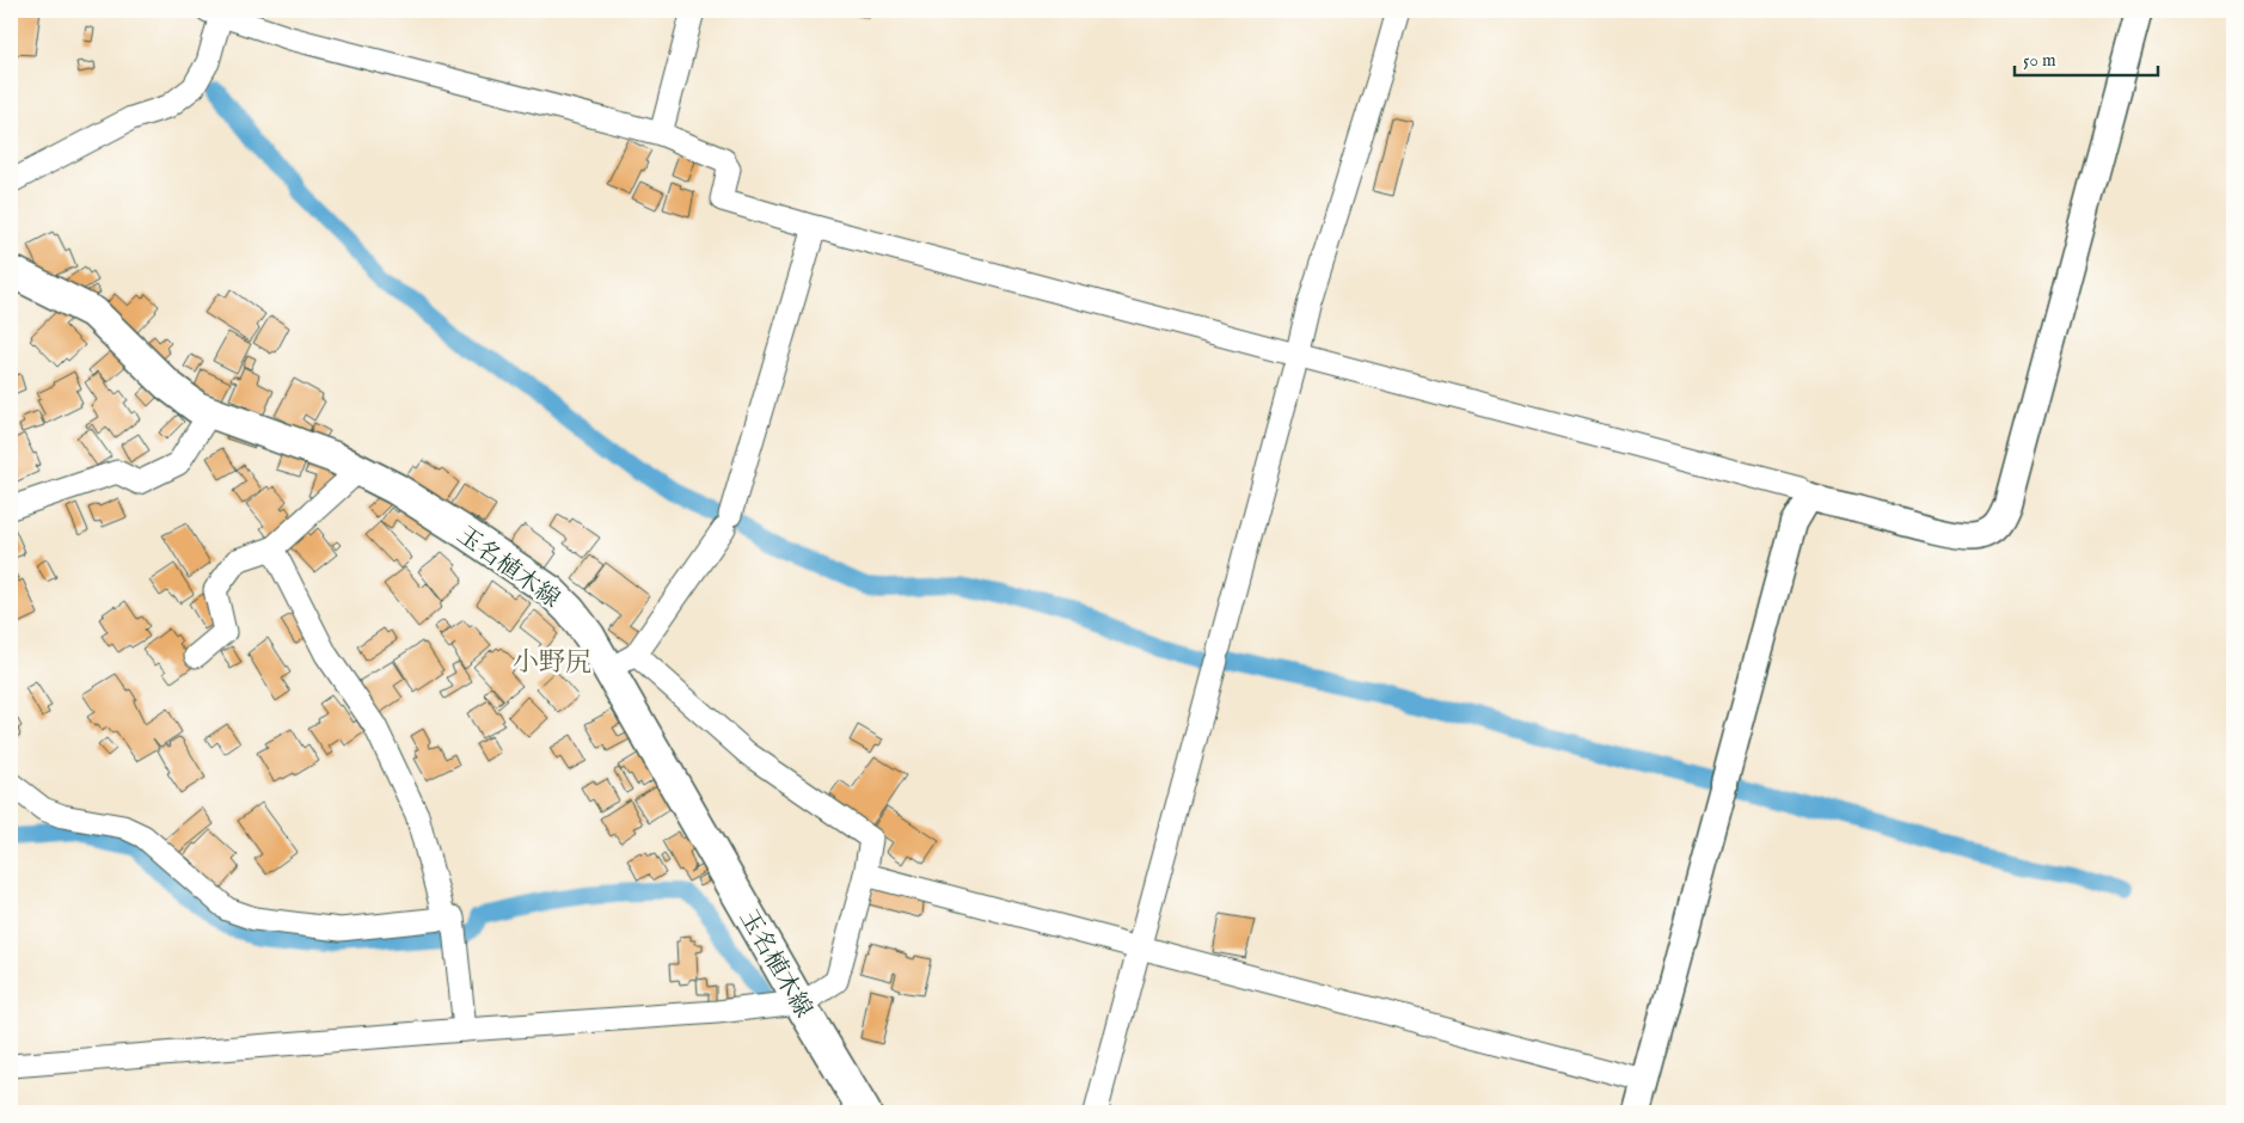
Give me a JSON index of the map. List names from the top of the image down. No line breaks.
{"streets":{"main road":["玉名植木線"]},"districts":["小野尻"],"scale_bar":"50 m"}
